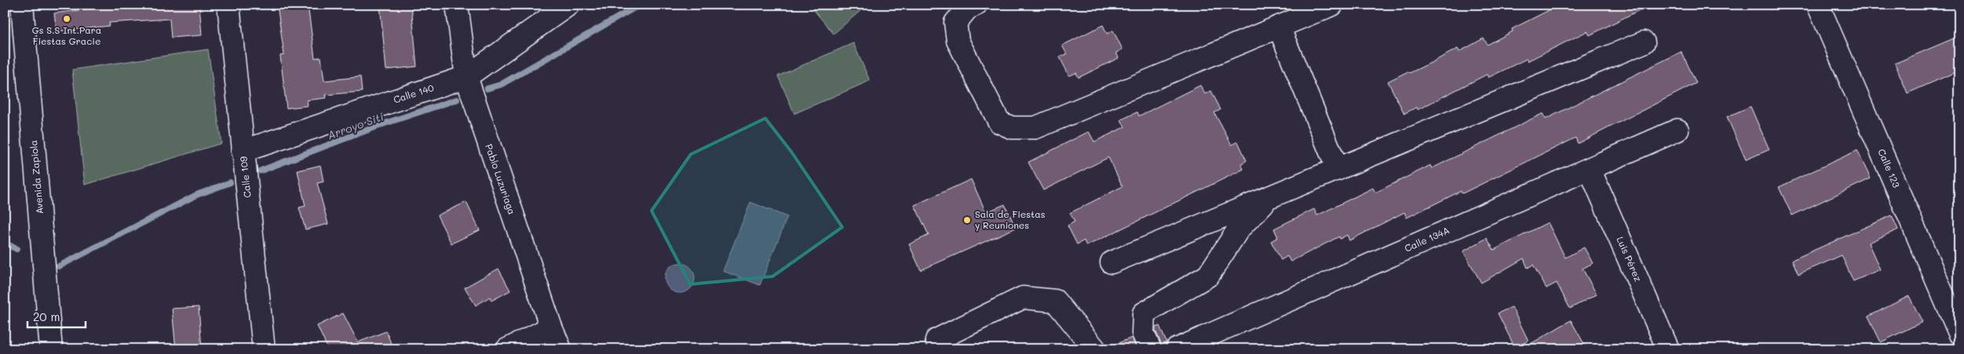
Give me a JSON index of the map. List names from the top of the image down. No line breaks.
{"streets":{"street":["Calle 140","Calle 123","Avenida Zapiola","Calle 109","Pablo Luzuriaga","Calle 134A","Luis Pérez"]},"crossings":[["Calle 140","Calle 109"],["Calle 140","Pablo Luzuriaga"],["Calle 134A","Luis Pérez"]],"water":["Arroyo Sití"],"places":["Gs S.S Int.Para Fiestas Gracie","Sala de Fiestas y Reuniones"],"scale_bar":"20 m"}
